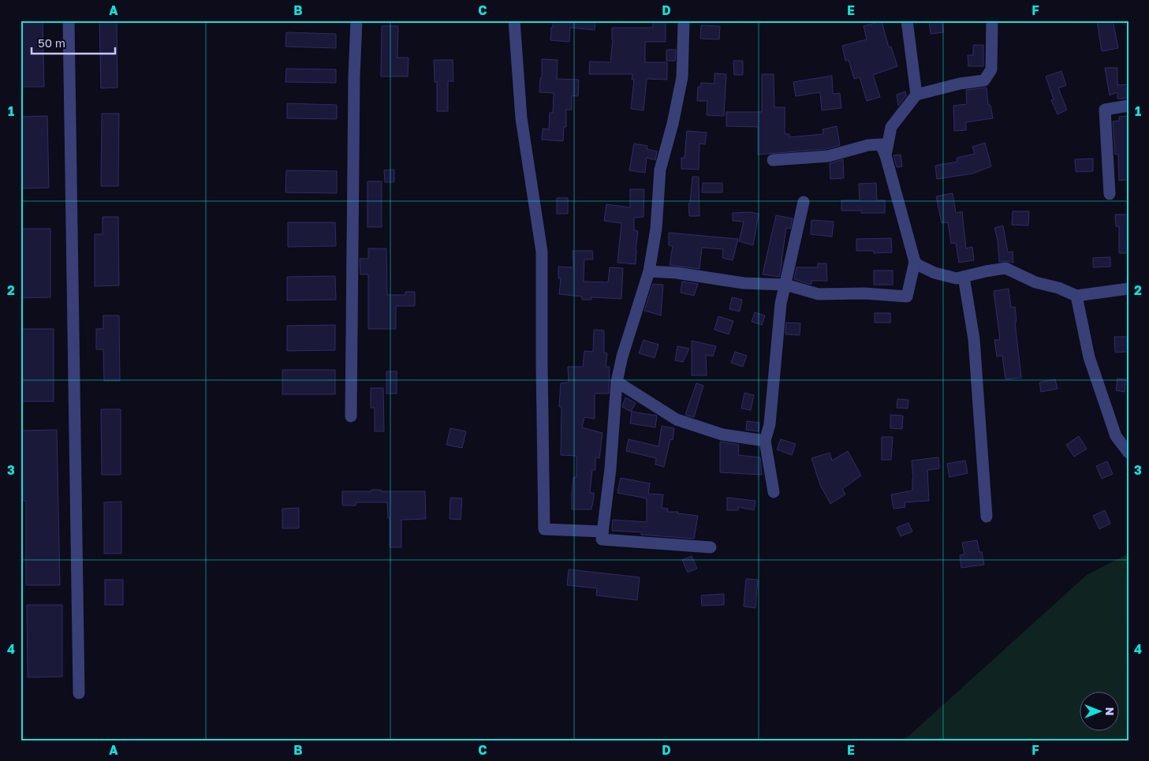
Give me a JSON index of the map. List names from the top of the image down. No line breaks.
{"scale_bar":"50 m","north":"right","grid":{"columns":["A","B","C","D","E","F"],"rows":["1","2","3","4"]}}
